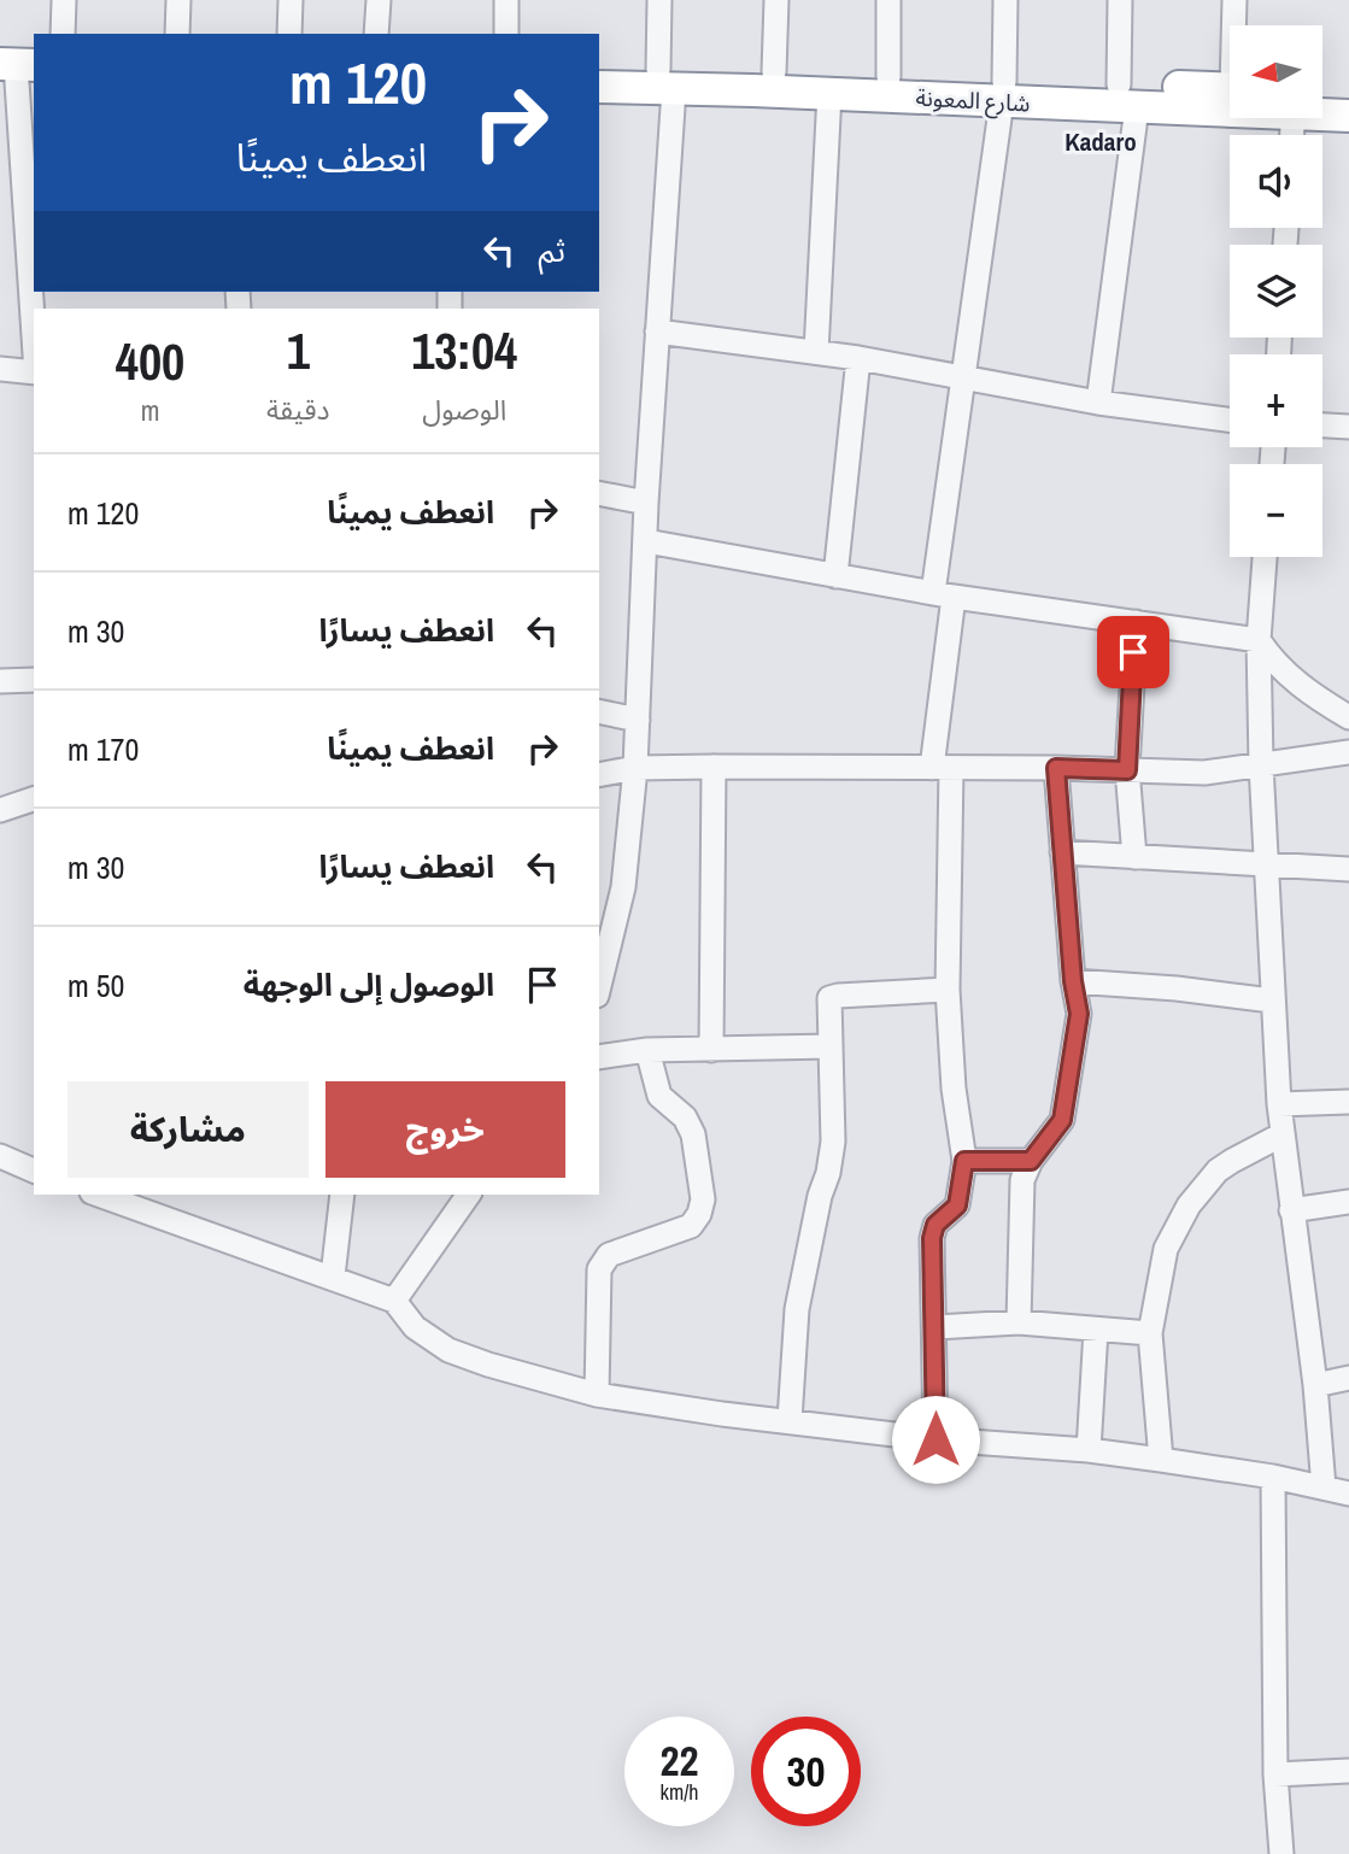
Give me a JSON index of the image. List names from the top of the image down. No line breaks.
{"streets":{"highway":["شارع المعونة"]},"districts":["Kadaro"],"north":"left","page":{"map_buttons":["+","−"],"turn":["120 m","انعطف يمينًا"],"then":"ثم","eta":["13:04","الوصول","1","دقيقة","400","m"],"list":[{"name":"انعطف يمينًا","value":"120 m"},{"name":"انعطف يسارًا","value":"30 m"},{"name":"انعطف يمينًا","value":"170 m"},{"name":"انعطف يسارًا","value":"30 m"},{"name":"الوصول إلى الوجهة","value":"50 m"}],"buttons":["خروج","مشاركة"],"speed":"22 km/h","limit":"30"}}
